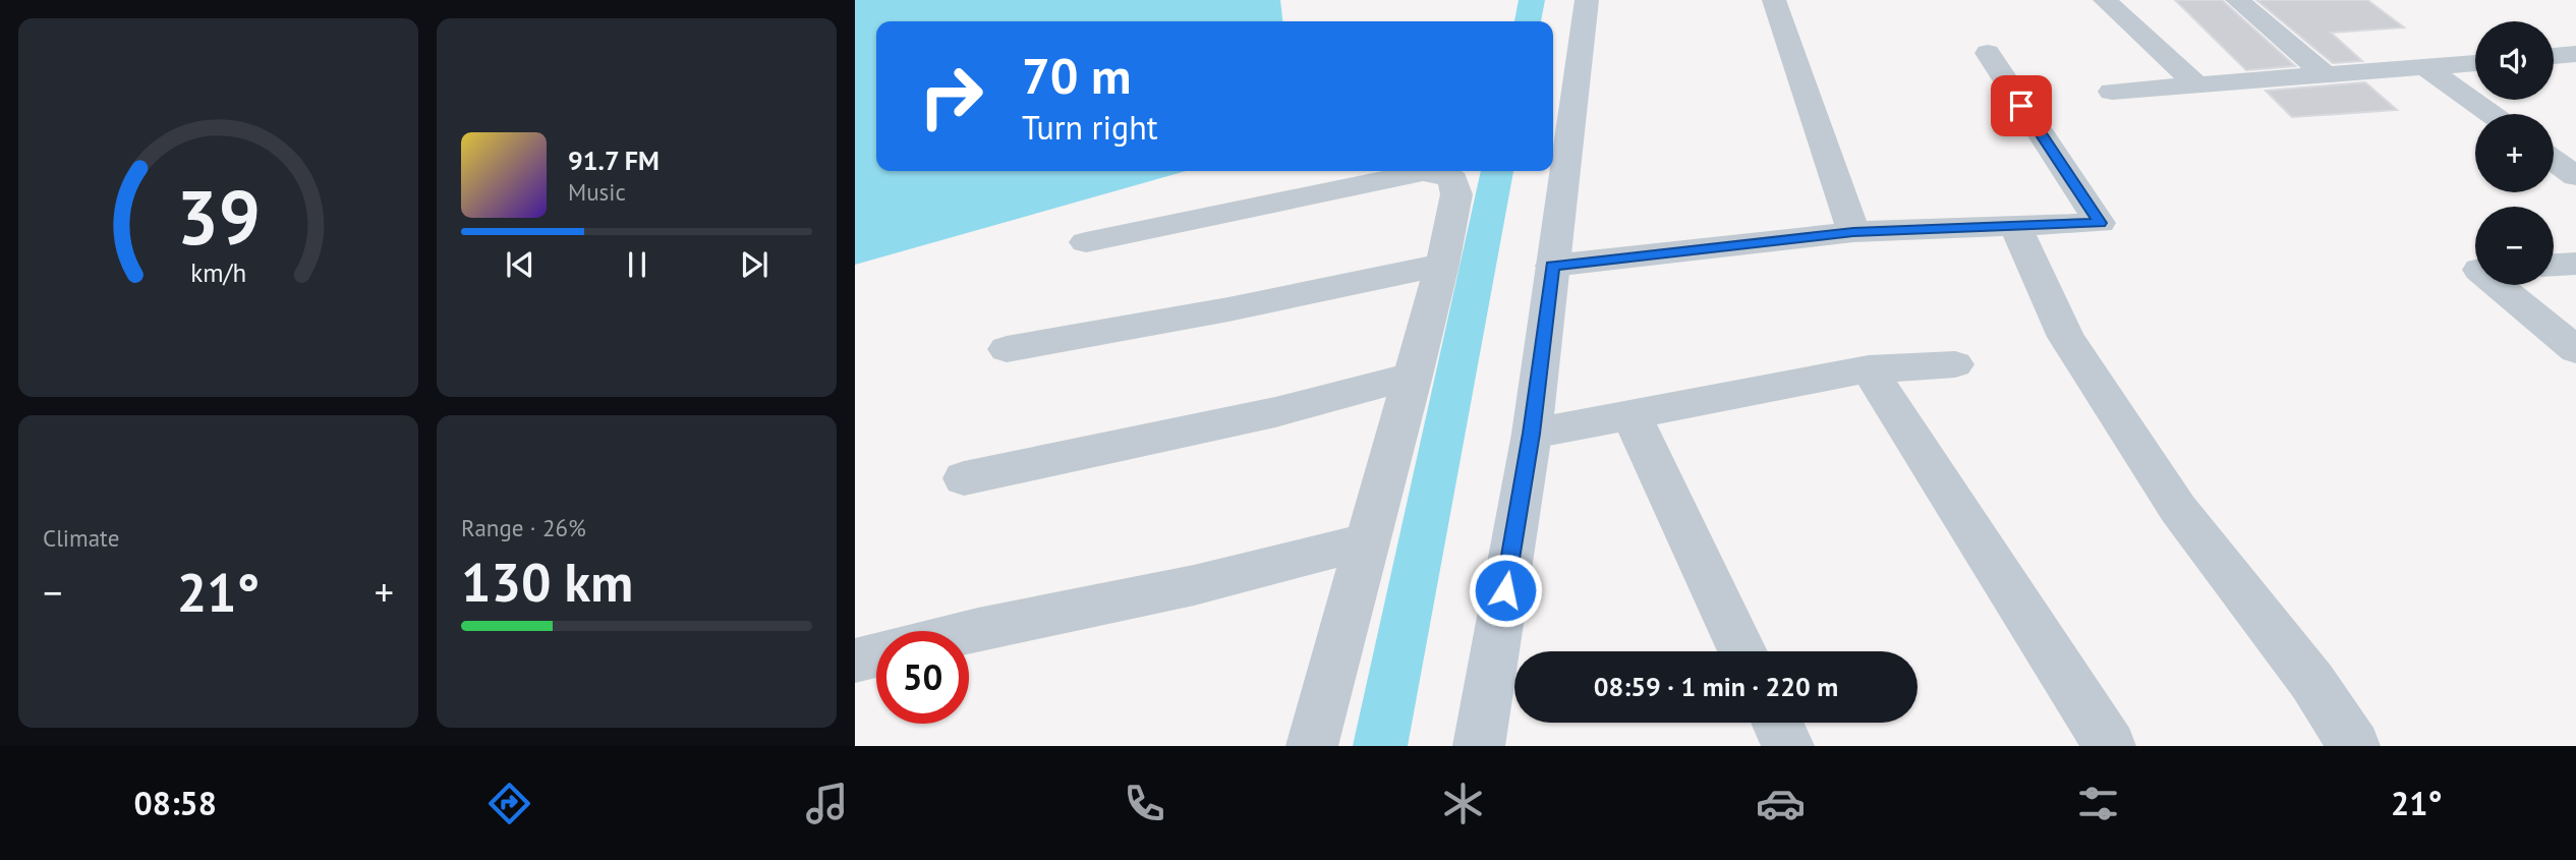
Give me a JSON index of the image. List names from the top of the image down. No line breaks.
{"page":{"map_buttons":["+","−"],"turn":["70 m","Turn right"],"song":["91.7 FM","Music"],"tile":["Climate",["Range · 26%","130 km"]],"heat":["−","21°","+"],"limit":"50","trip":"08:59 · 1 min · 220 m","tabs":["08:58","21°"],"gauge":["39","km/h"]}}
